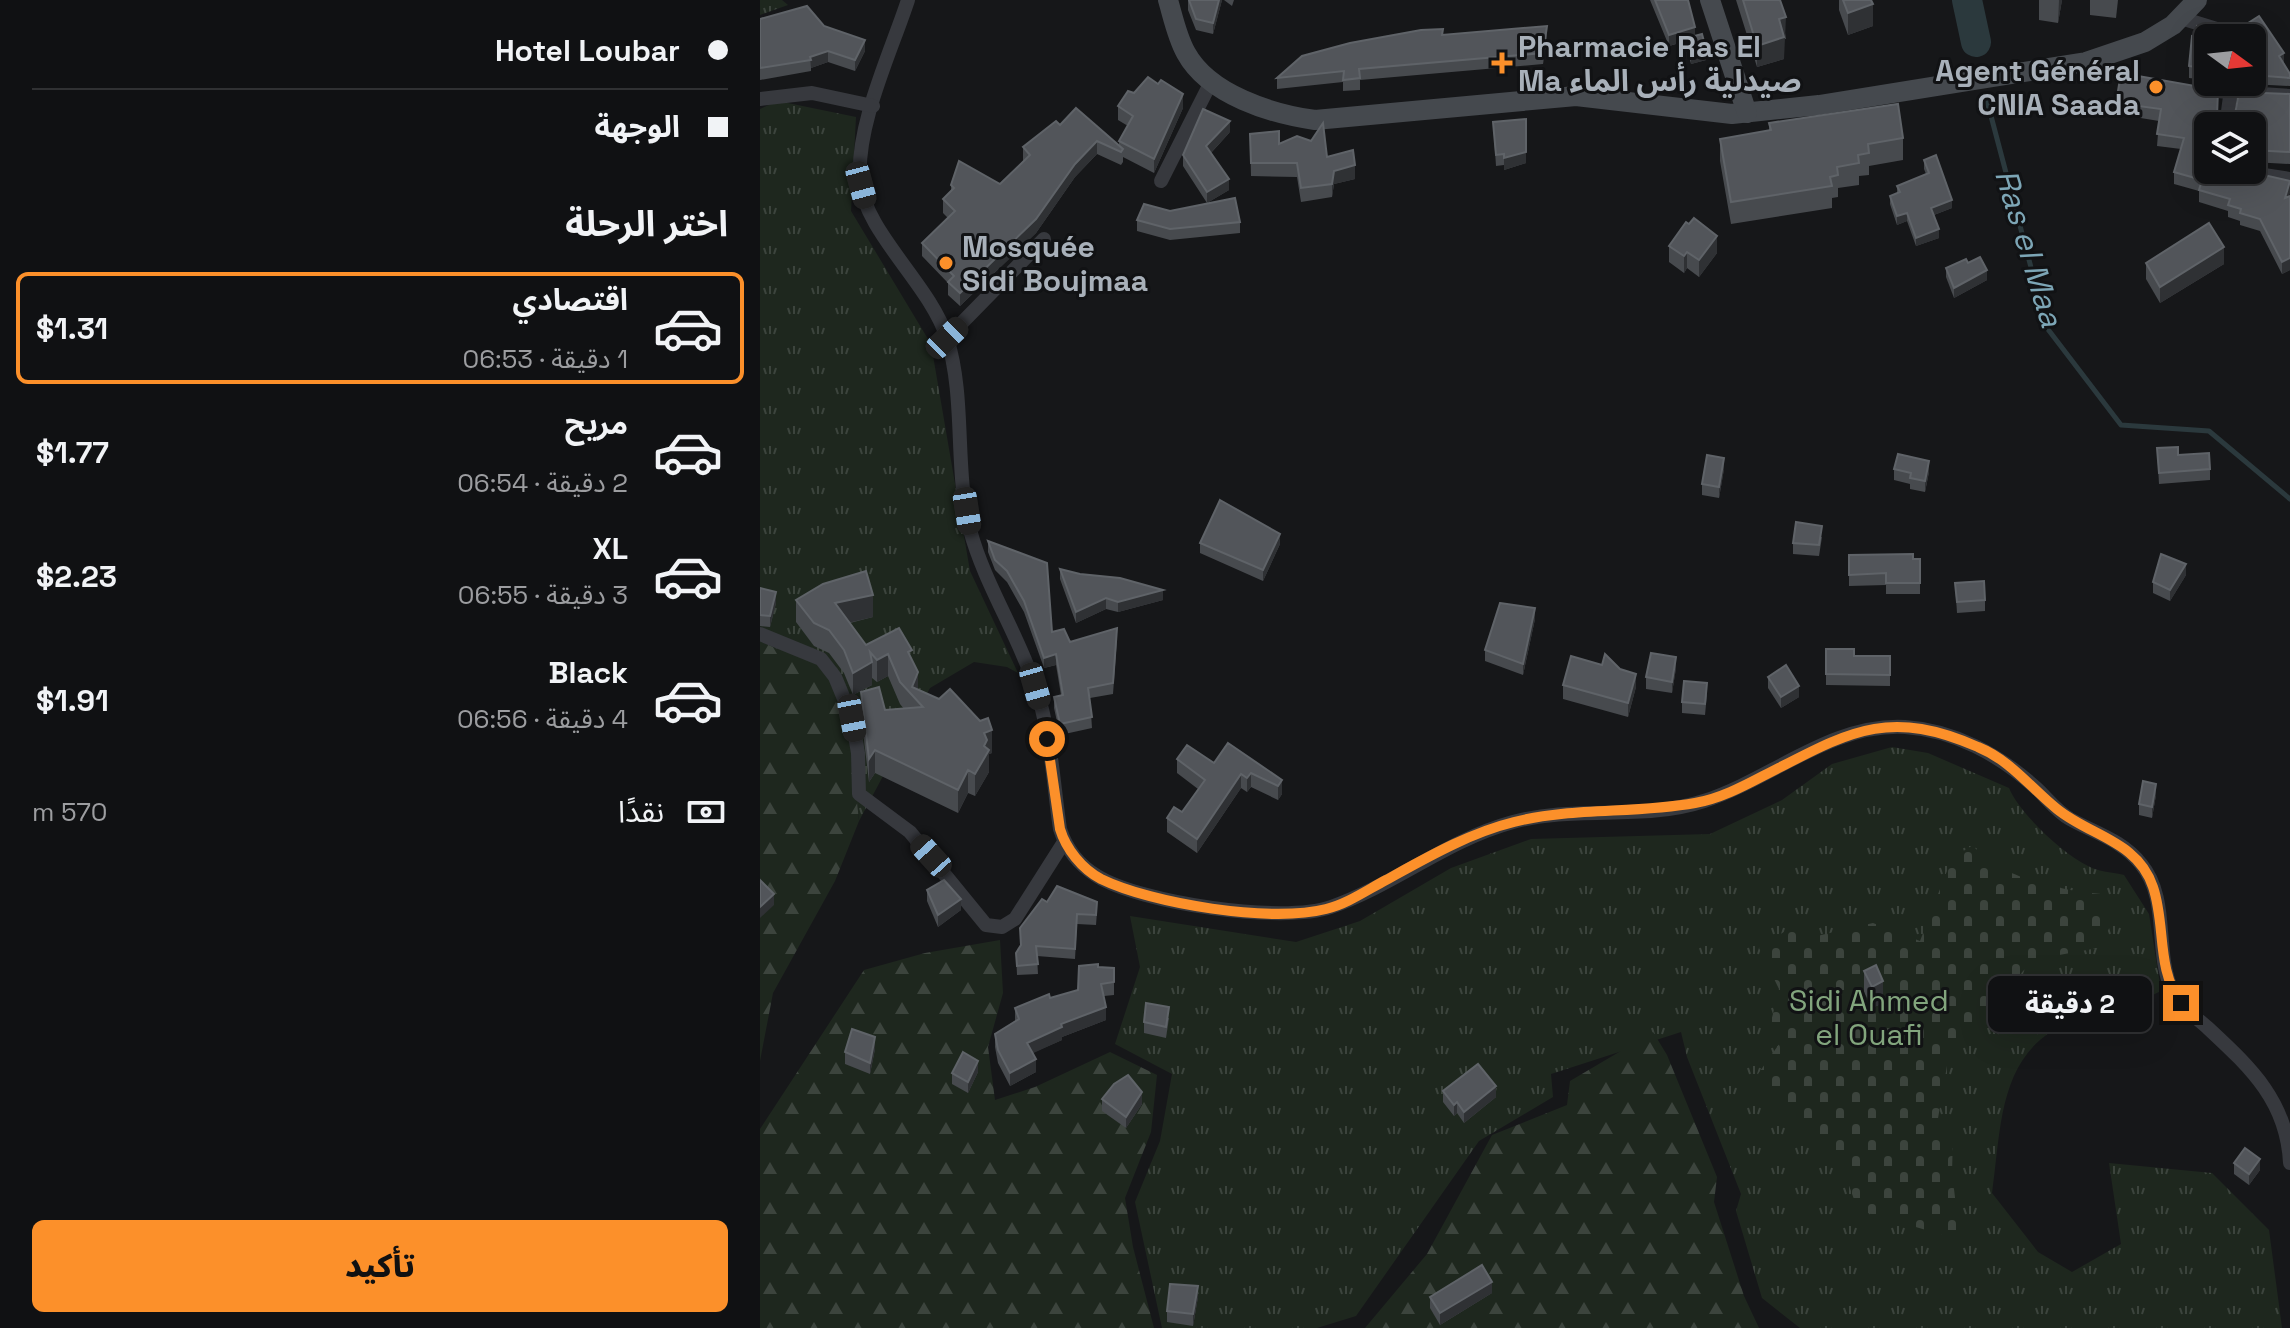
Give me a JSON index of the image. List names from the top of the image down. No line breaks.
{"water":["Ras el Maa"],"parks":["Sidi Ahmed el Ouafi"],"places":{"health":["Pharmacie Ras El Ma صيدلية رأس الماء"],"other":["Agent Général CNIA Saada","Mosquée Sidi Boujmaa"]},"north":"right","page":{"banner":["Hotel Loubar","الوجهة"],"heading":"اختر الرحلة","list":[{"name":"اقتصادي","note":"1 دقيقة · 06:53","value":"$1.31"},{"name":"مريح","note":"2 دقيقة · 06:54","value":"$1.77"},{"name":"XL","note":"3 دقيقة · 06:55","value":"$2.23"},{"name":"Black","note":"4 دقيقة · 06:56","value":"$1.91"}],"pay":["نقدًا","570 m"],"bubble":"2 دقيقة","buttons":"تأكيد"}}
